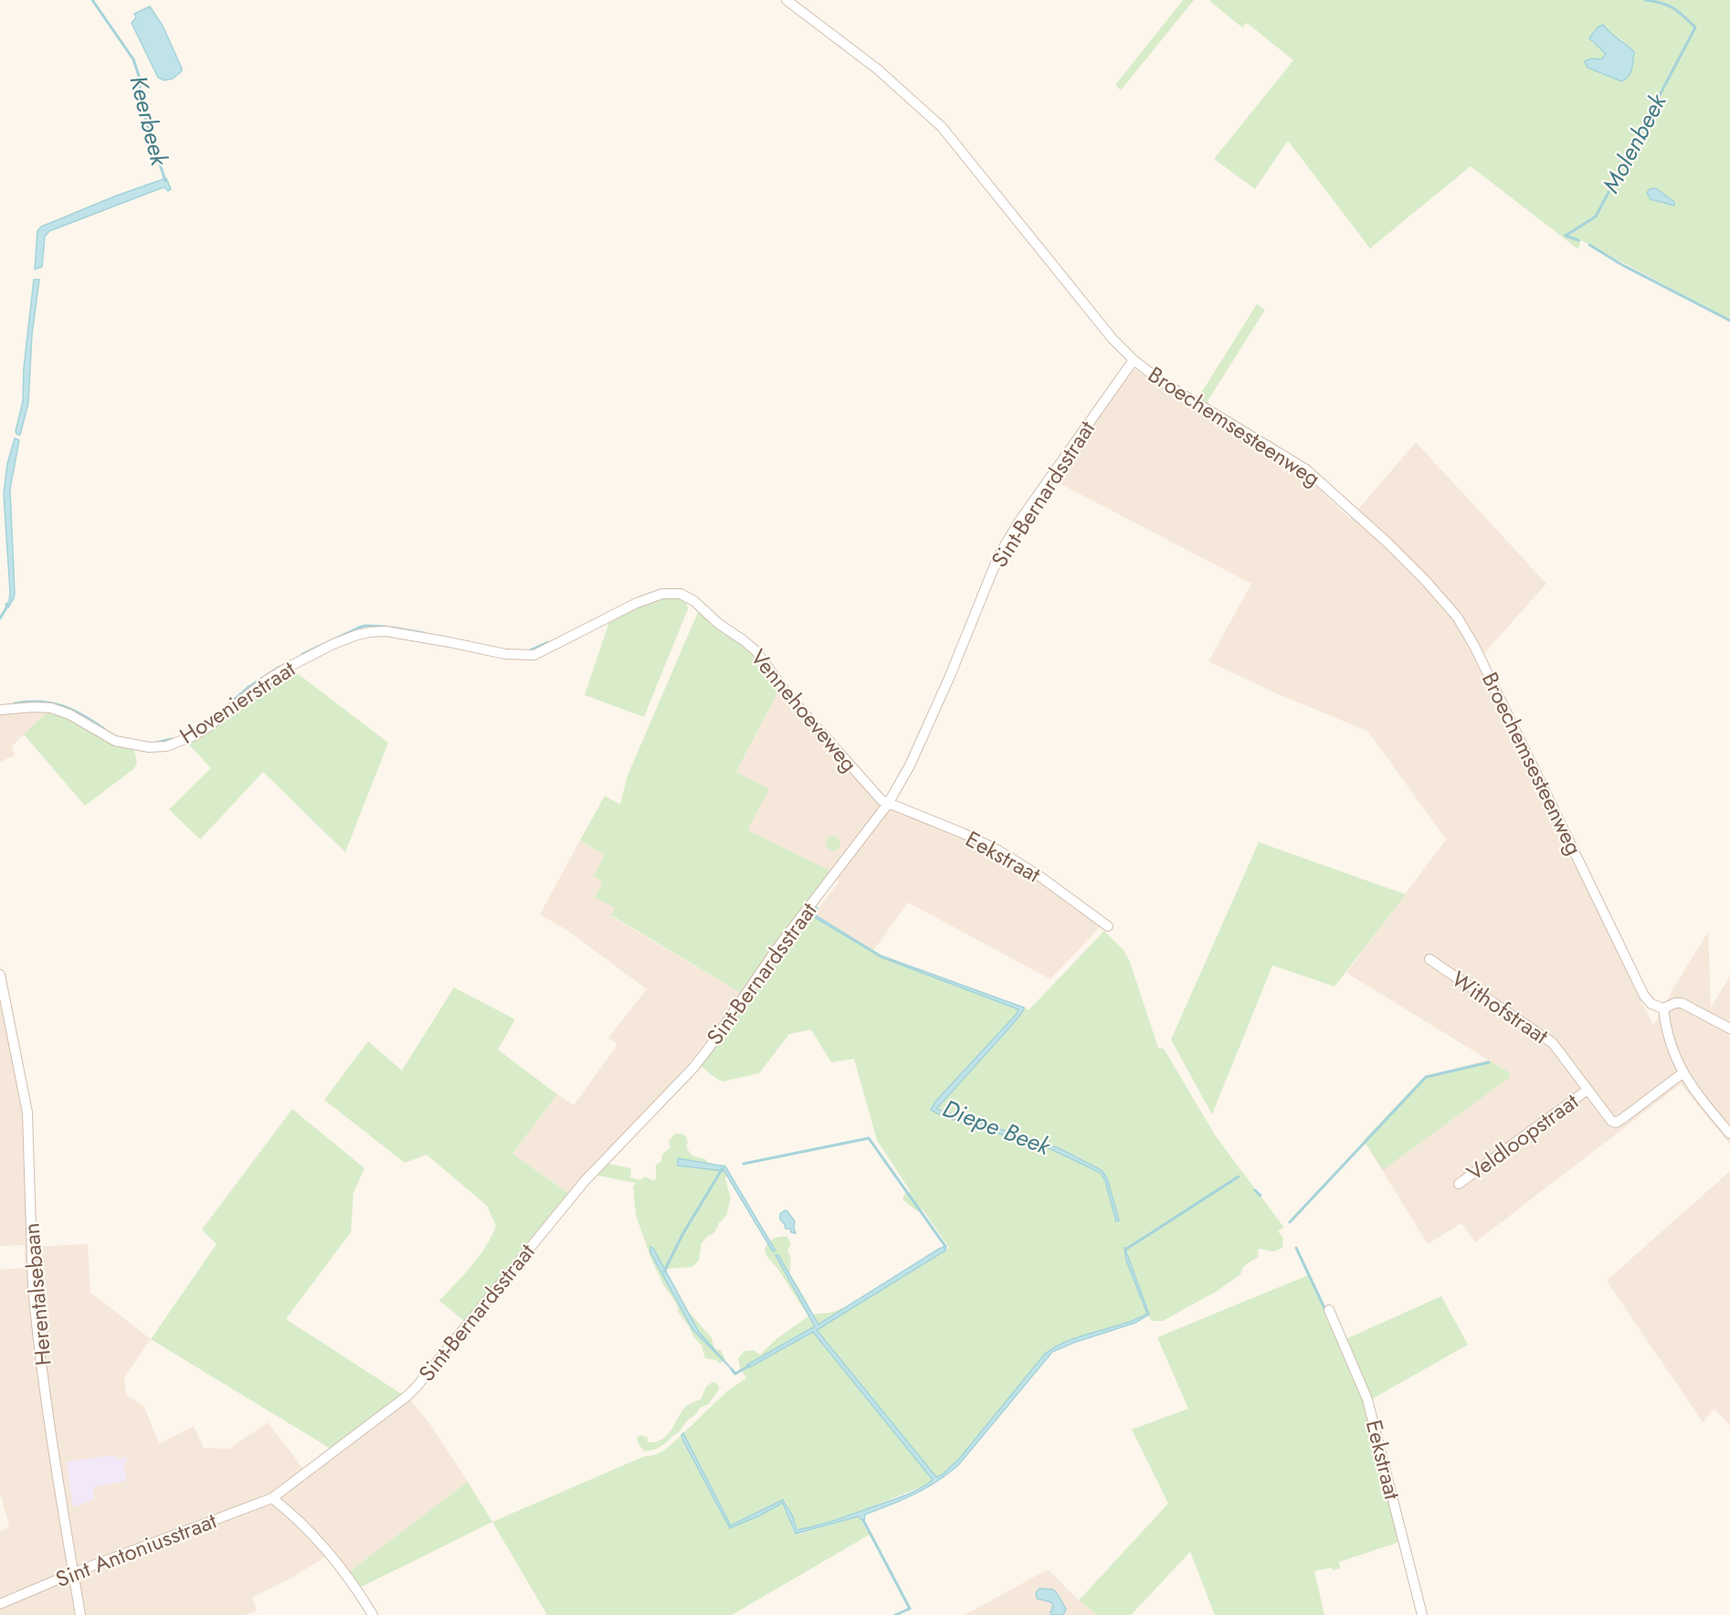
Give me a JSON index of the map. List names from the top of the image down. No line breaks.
{"streets":{"street":["Broechemsesteenweg","Sint-Bernardsstraat","Hovenierstraat","Vennehoeveweg","Eekstraat","Withofstraat","Veldloopstraat","Herentalsebaan","Sint Antoniusstraat"]},"crossings":[["Broechemsesteenweg","Sint-Bernardsstraat"],["Sint-Bernardsstraat","Vennehoeveweg"],["Sint-Bernardsstraat","Eekstraat"],["Sint-Bernardsstraat","Sint Antoniusstraat"],["Hovenierstraat","Vennehoeveweg"],["Vennehoeveweg","Eekstraat"],["Withofstraat","Veldloopstraat"],["Herentalsebaan","Sint Antoniusstraat"]],"water":["Keerbeek","Molenbeek","Diepe Beek"]}
